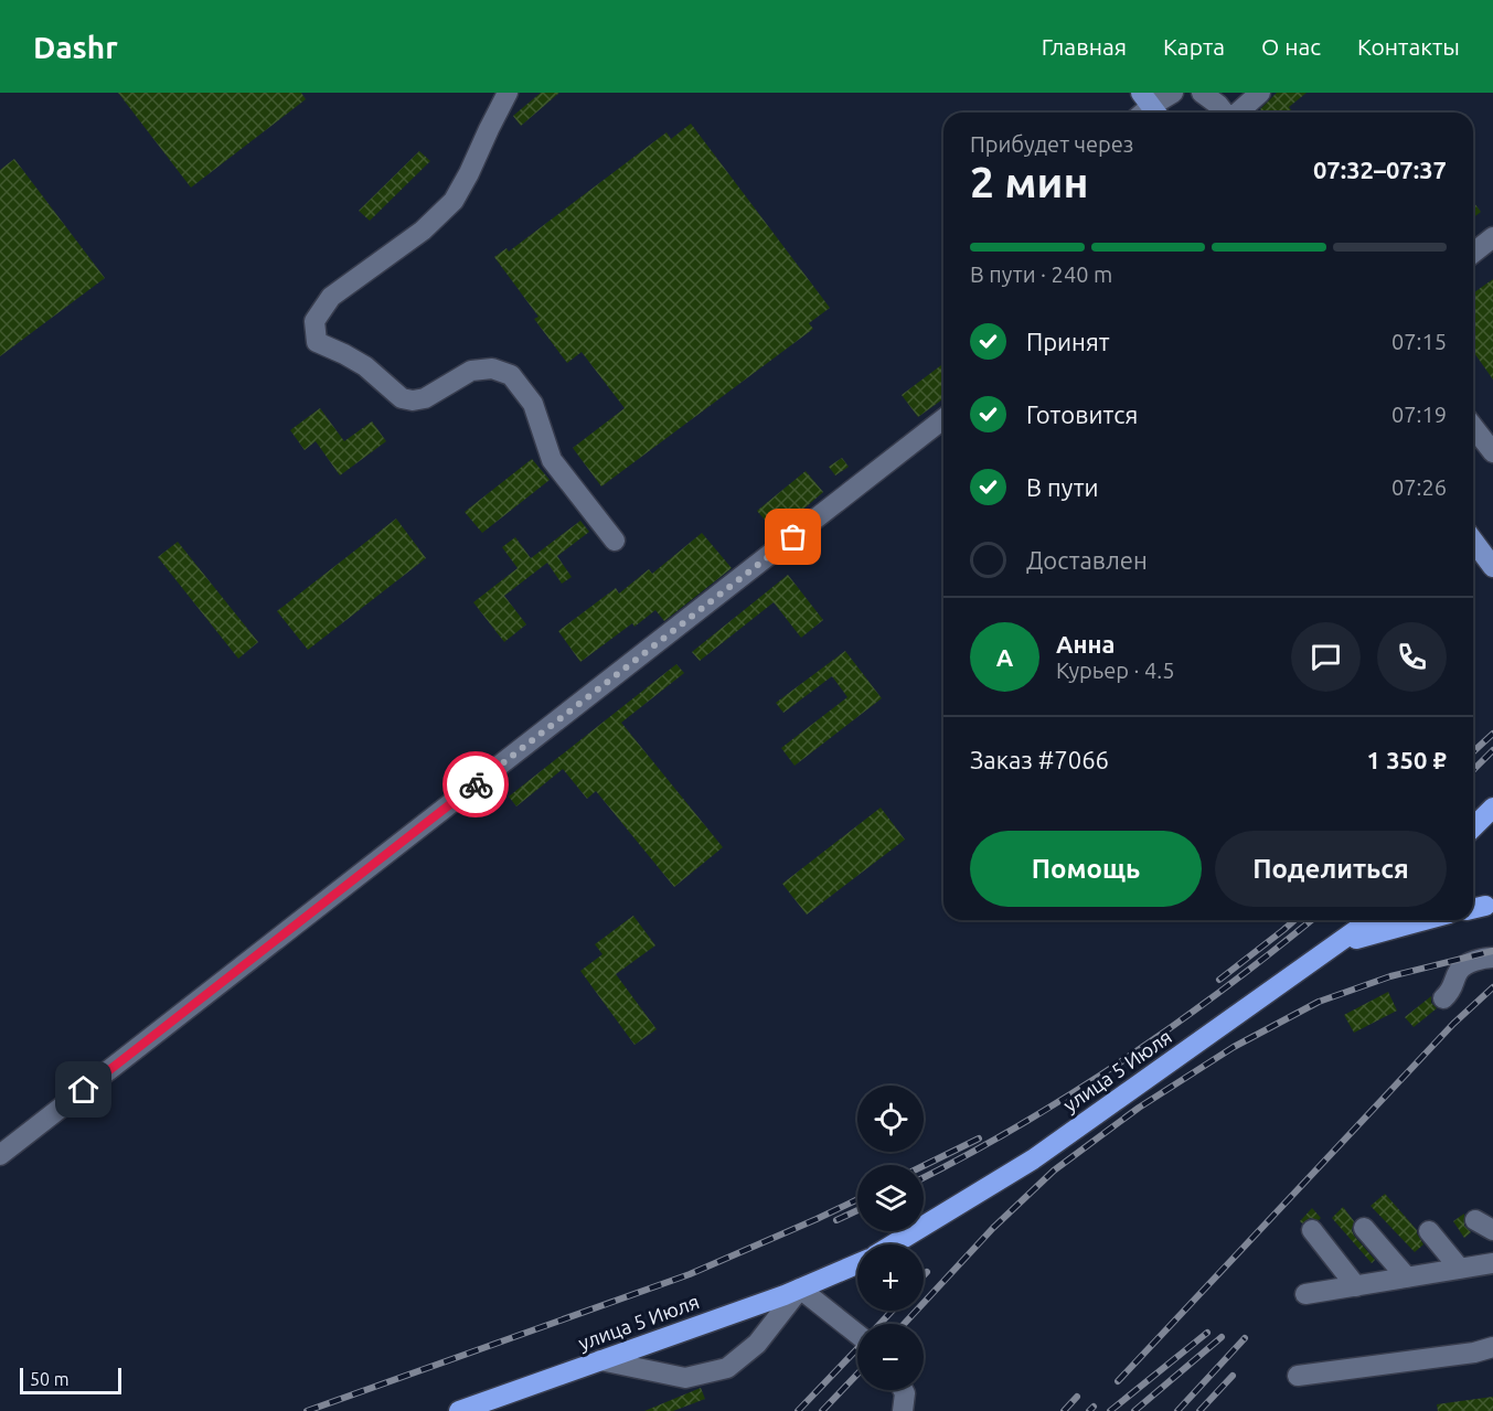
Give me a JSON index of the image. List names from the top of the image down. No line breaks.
{"streets":{"highway":["улица 5 Июля"]},"scale_bar":"50 m","page":{"header":"Dashr","nav":["Главная","Карта","О нас","Контакты"],"heading":["2 мин","Прибудет через","07:32–07:37"],"panel":["Анна","Курьер · 4.5","Заказ #7066","1 350 ₽"],"bar":"В пути · 240 m","list":[["Принят","07:15"],["Готовится","07:19"],["В пути","07:26"],"Доставлен"],"round":"А","buttons":["Помощь","Поделиться"],"map_buttons":["+","−"],"scale":"50 m"}}
